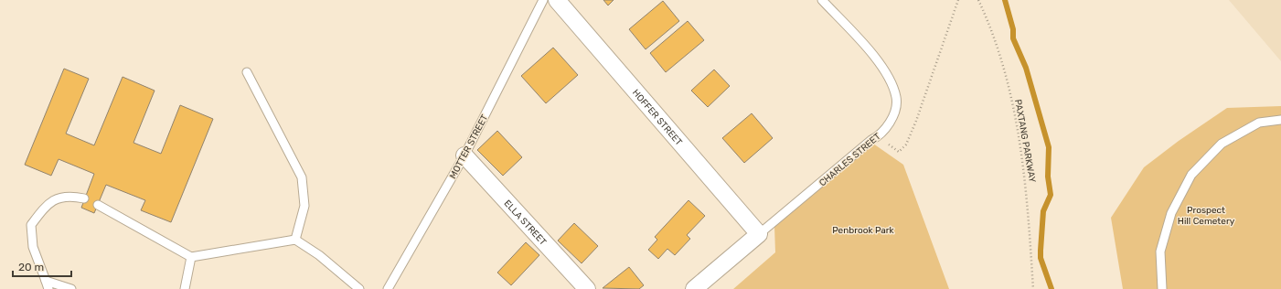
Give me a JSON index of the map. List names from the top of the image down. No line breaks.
{"streets":{"street":["HOFFER STREET","ELLA STREET"],"lane":["MOTTER STREET","CHARLES STREET"],"path":["PAXTANG PARKWAY"]},"crossings":[["HOFFER STREET","CHARLES STREET"],["MOTTER STREET","ELLA STREET"]],"parks":["Prospect Hill Cemetery","Penbrook Park"],"scale_bar":"20 m"}
